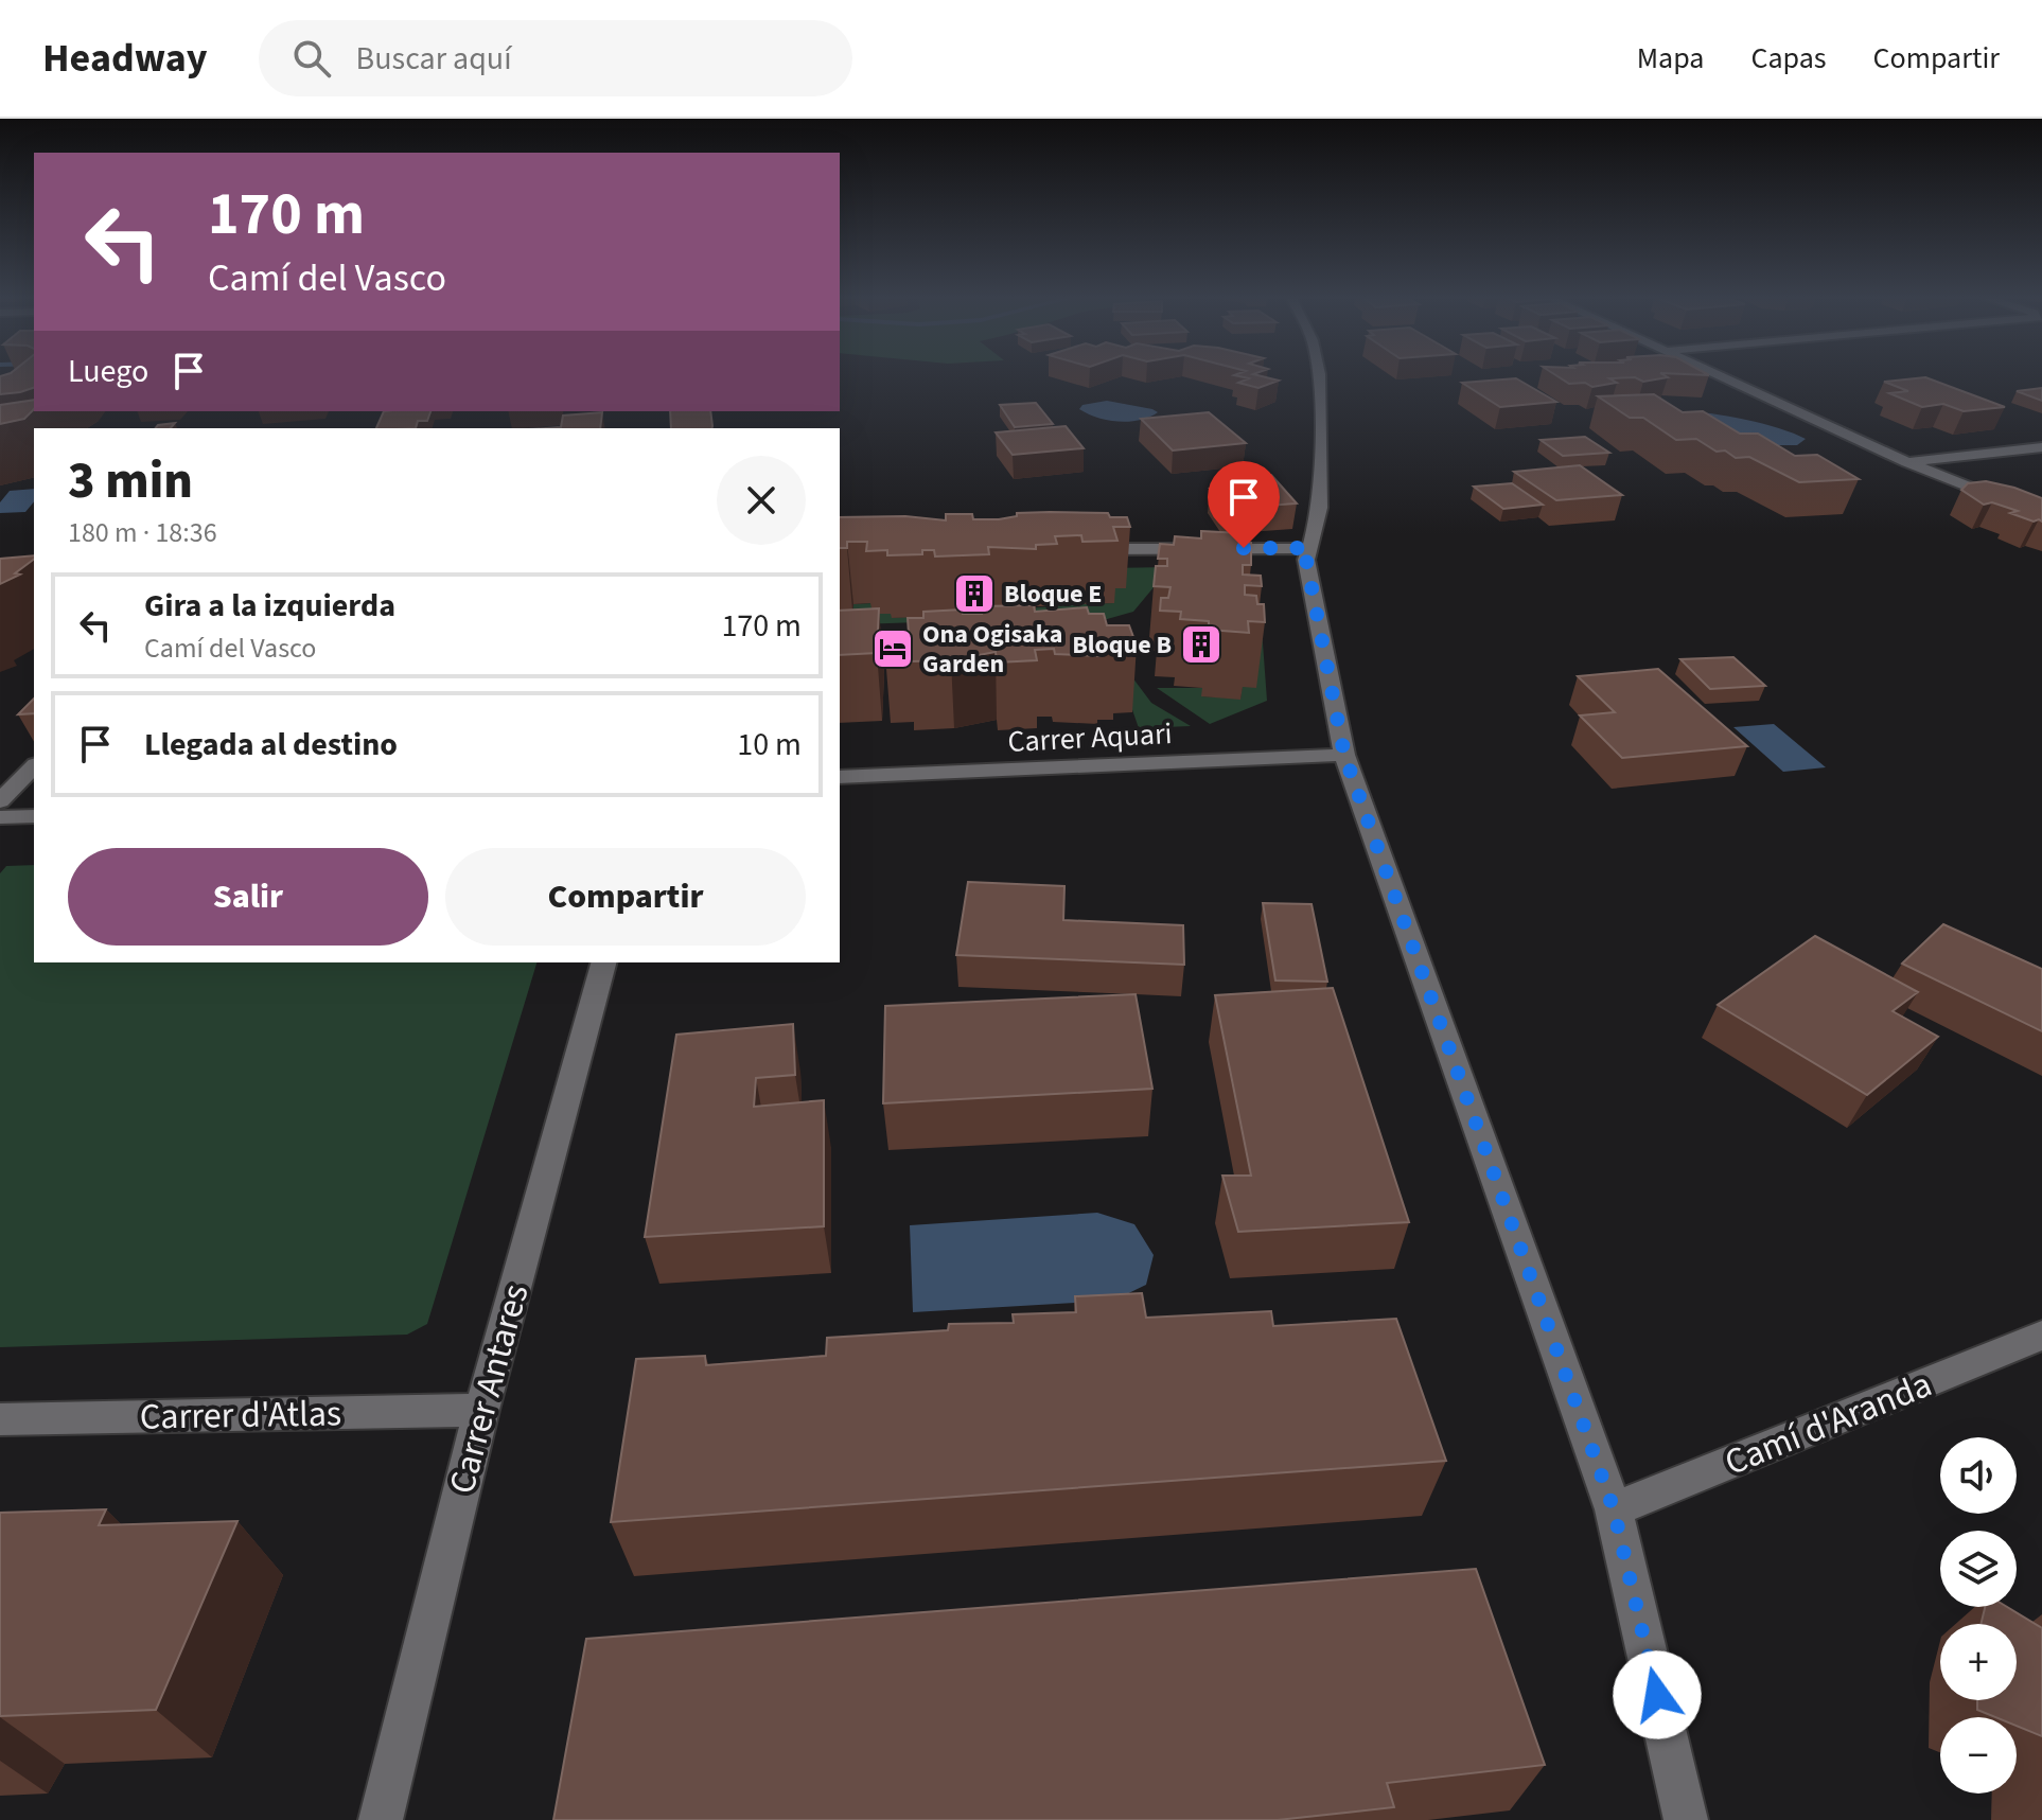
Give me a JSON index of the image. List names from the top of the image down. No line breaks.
{"streets":{"street":["Carrer Aquari","Carrer Antares","Carrer d'Atlas","Camí d'Aranda"]},"crossings":[["Carrer Antares","Carrer d'Atlas"]],"places":{"building":["Bloque E","Bloque B"],"hotel":["Ona Ogisaka Garden"]},"page":{"header":"Headway","search":"Buscar aquí","nav":["Mapa","Capas","Compartir"],"turn":["170 m","Camí del Vasco"],"then":"Luego","heading":["3 min","180 m · 18:36"],"list":[{"name":"Gira a la izquierda","note":"Camí del Vasco","value":"170 m"},{"name":"Llegada al destino","value":"10 m"}],"buttons":["Salir","Compartir"],"map_buttons":["+","−"]}}
